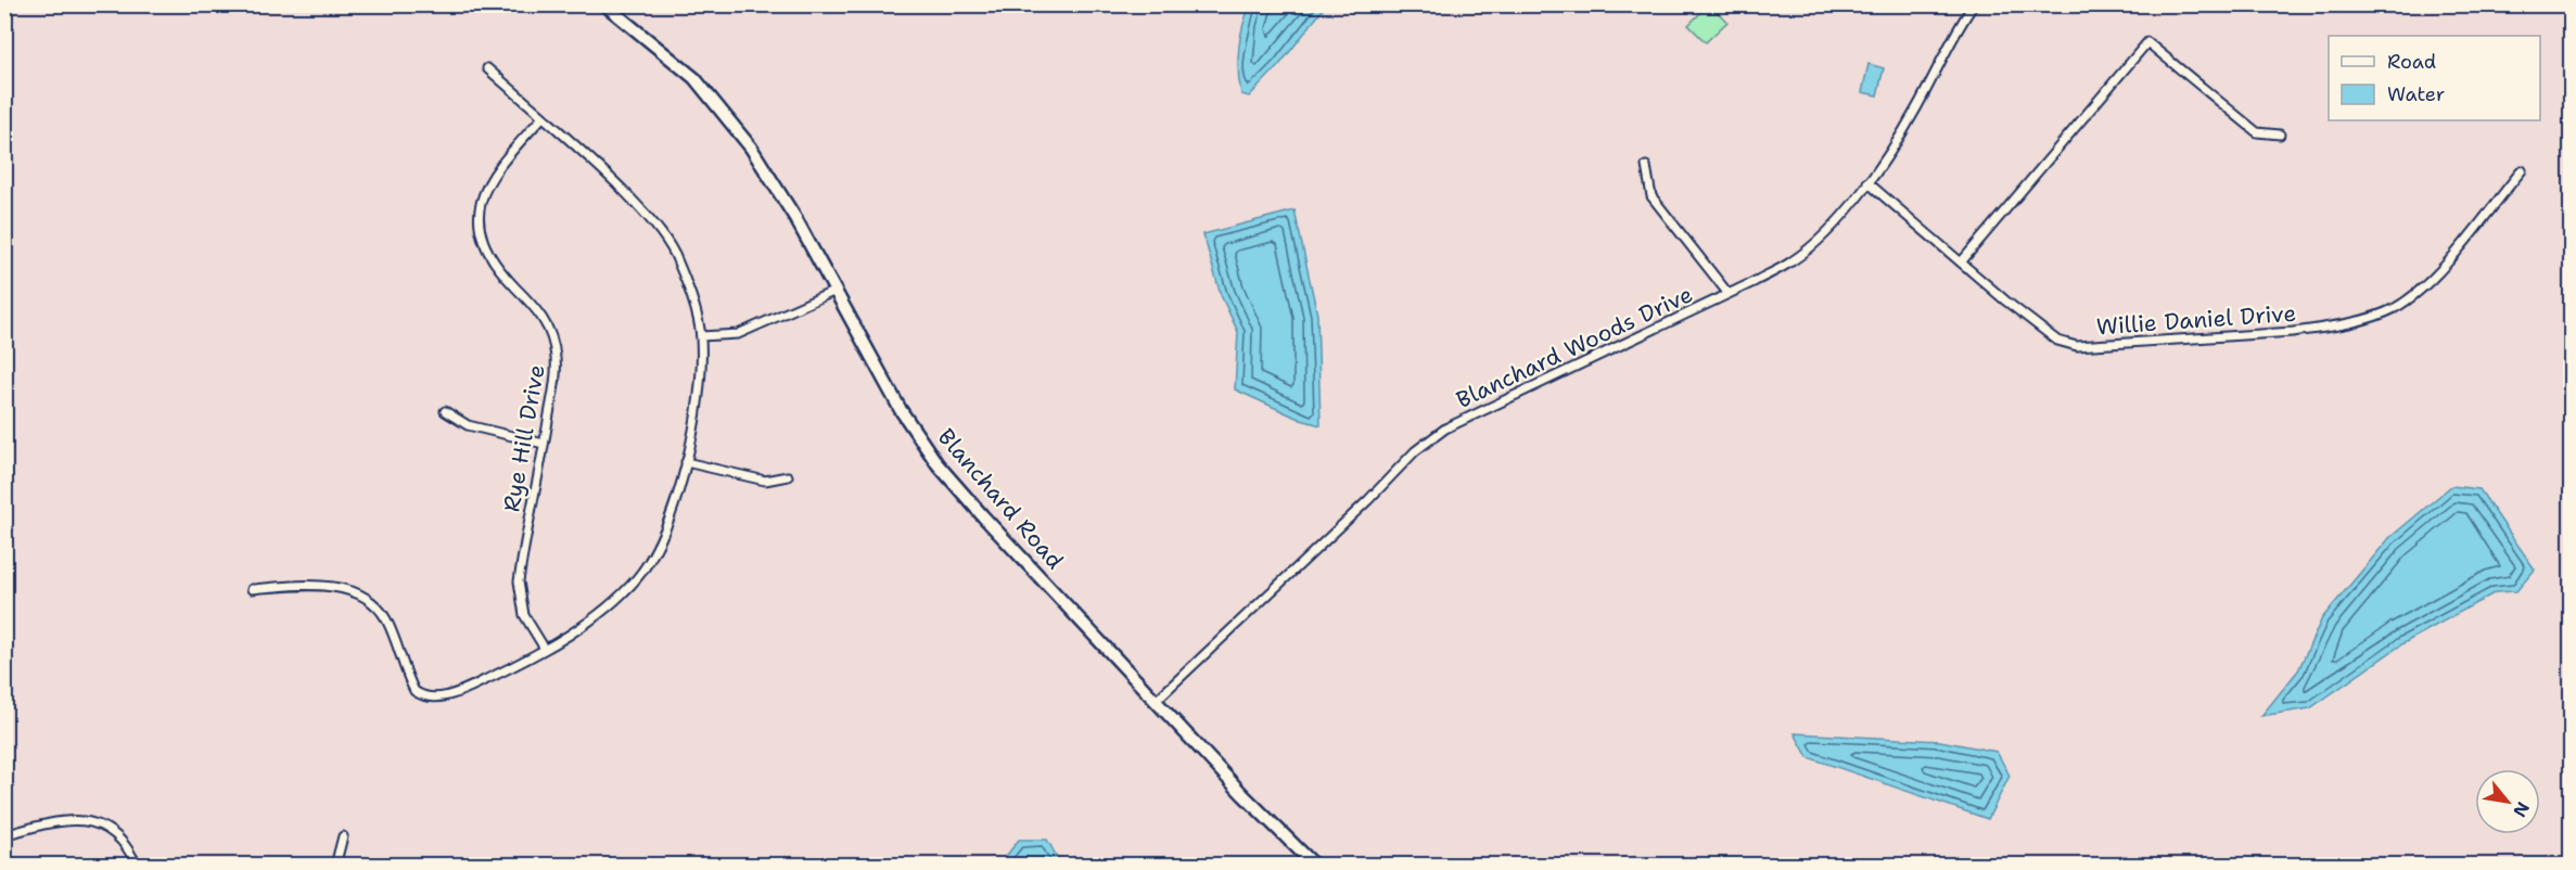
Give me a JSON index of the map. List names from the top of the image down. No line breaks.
{"streets":{"street":["Willie Daniel Drive","Blanchard Woods Drive","Rye Hill Drive","Blanchard Road"]},"crossings":[["Willie Daniel Drive","Blanchard Woods Drive"],["Blanchard Woods Drive","Blanchard Road"]],"legend":["Road","Water"],"north":"bottom right"}
